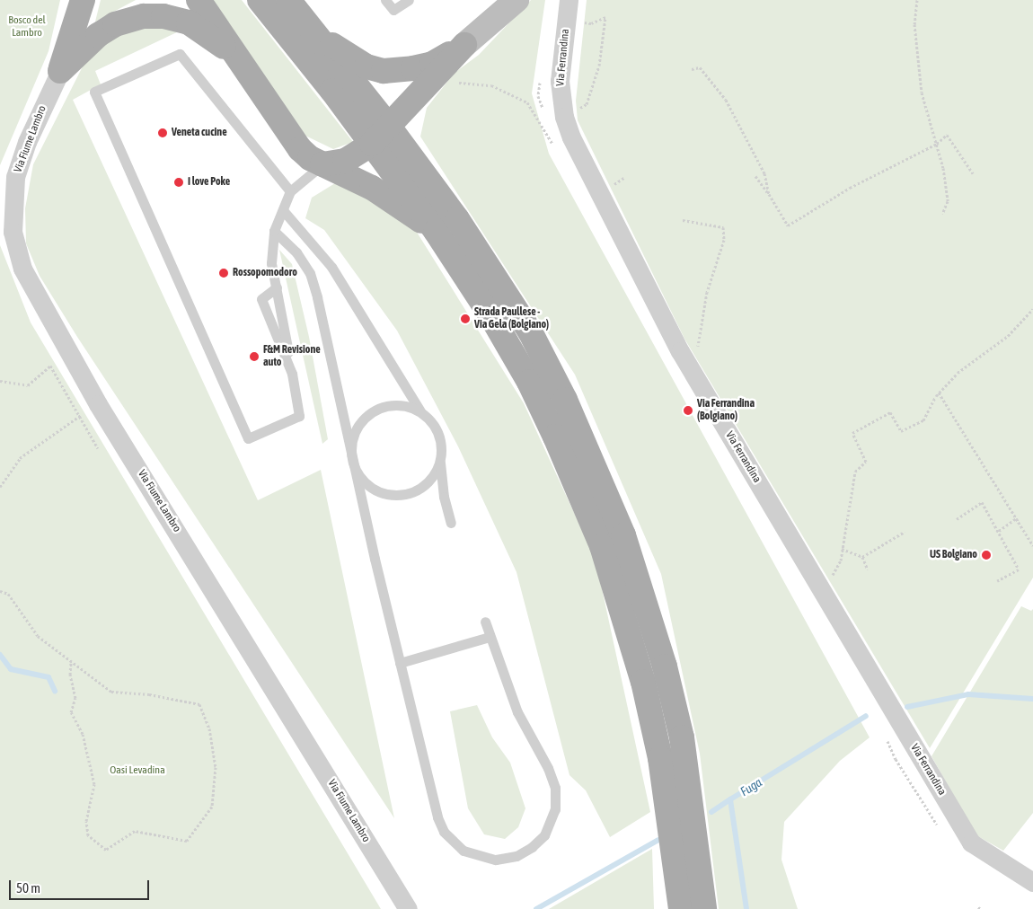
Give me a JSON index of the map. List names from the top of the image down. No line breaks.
{"streets":{"street":["Via Ferrandina","Via Fiume Lambro"]},"water":["Fuga"],"parks":["Bosco del Lambro","Oasi Levadina"],"places":["Veneta cucine","I love Poke","Rossopomodoro","Strada Paullese - Via Gela (Bolgiano)","F&M Revisione auto","Via Ferrandina (Bolgiano)","US Bolgiano"],"scale_bar":"50 m"}
